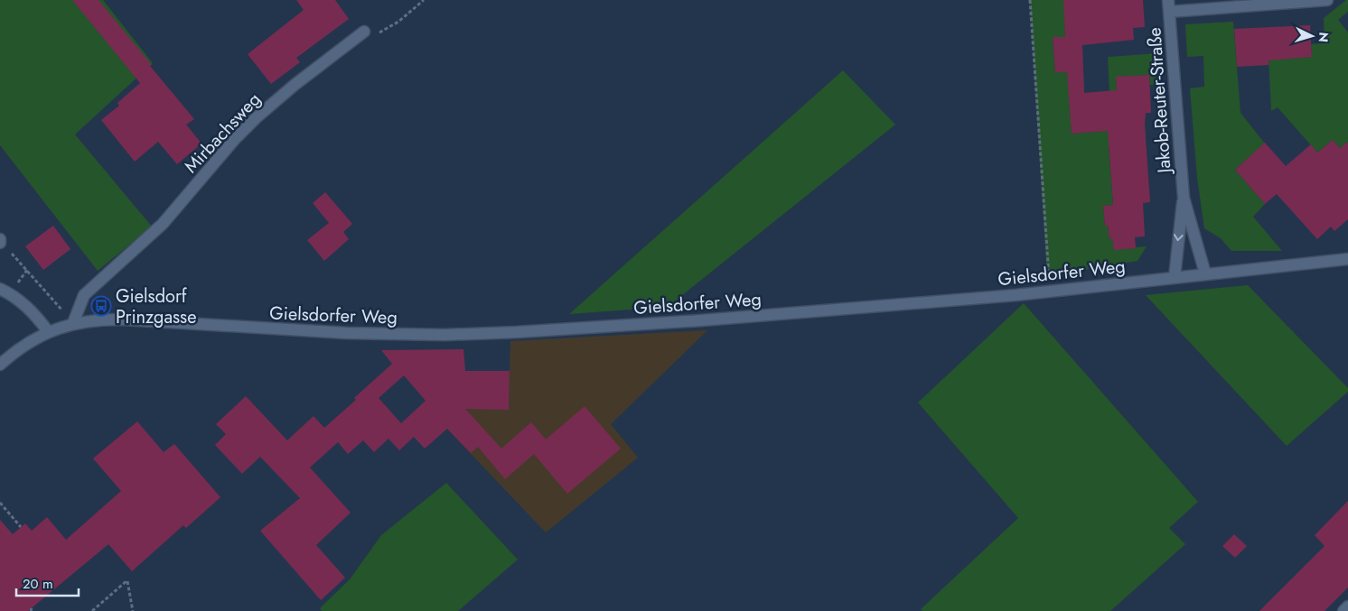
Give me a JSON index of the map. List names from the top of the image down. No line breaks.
{"streets":{"street":["Jakob-Reuter-Straße","Mirbachsweg","Gielsdorfer Weg"]},"crossings":[["Jakob-Reuter-Straße","Gielsdorfer Weg"],["Mirbachsweg","Gielsdorfer Weg"]],"places":{"bus stop":["Gielsdorf Prinzgasse"]},"scale_bar":"20 m","north":"right"}
